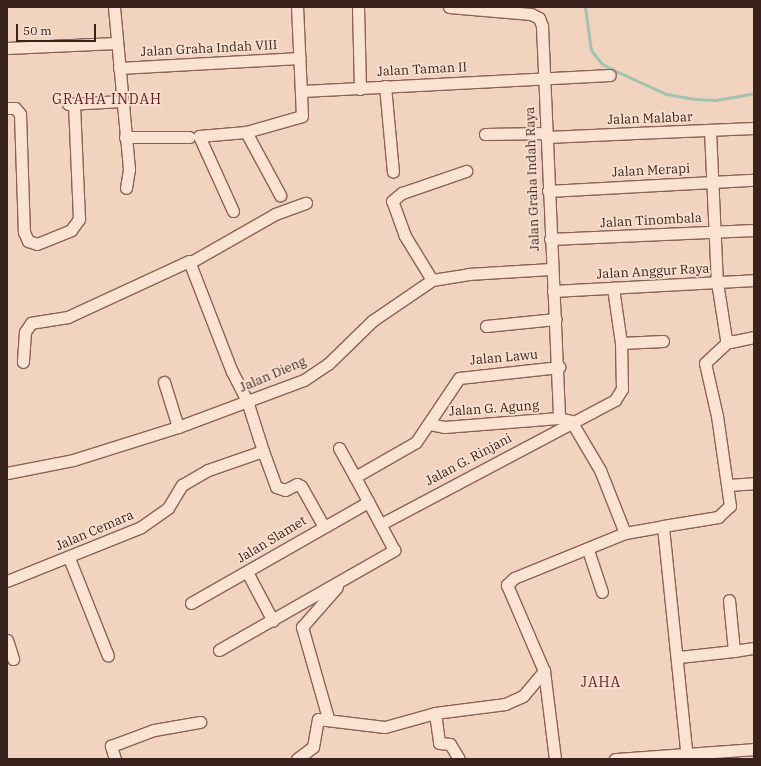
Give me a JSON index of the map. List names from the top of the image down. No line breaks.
{"streets":{"street":["Jalan Graha Indah VIII","Jalan Taman II","Jalan Malabar","Jalan Merapi","Jalan Graha Indah Raya","Jalan Tinombala","Jalan Anggur Raya","Jalan Lawu","Jalan Dieng","Jalan G. Agung","Jalan G. Rinjani","Jalan Cemara","Jalan Slamet"]},"crossings":[["Jalan Taman II","Jalan Graha Indah Raya"],["Jalan Malabar","Jalan Graha Indah Raya"],["Jalan Merapi","Jalan Graha Indah Raya"],["Jalan Graha Indah Raya","Jalan Tinombala"],["Jalan Graha Indah Raya","Jalan Anggur Raya"],["Jalan Graha Indah Raya","Jalan Lawu"],["Jalan Graha Indah Raya","Jalan Dieng"],["Jalan Graha Indah Raya","Jalan G. Agung"],["Jalan Anggur Raya","Jalan G. Rinjani"],["Jalan Lawu","Jalan G. Agung"]],"districts":["GRAHA INDAH","JAHA"],"scale_bar":"50 m"}
